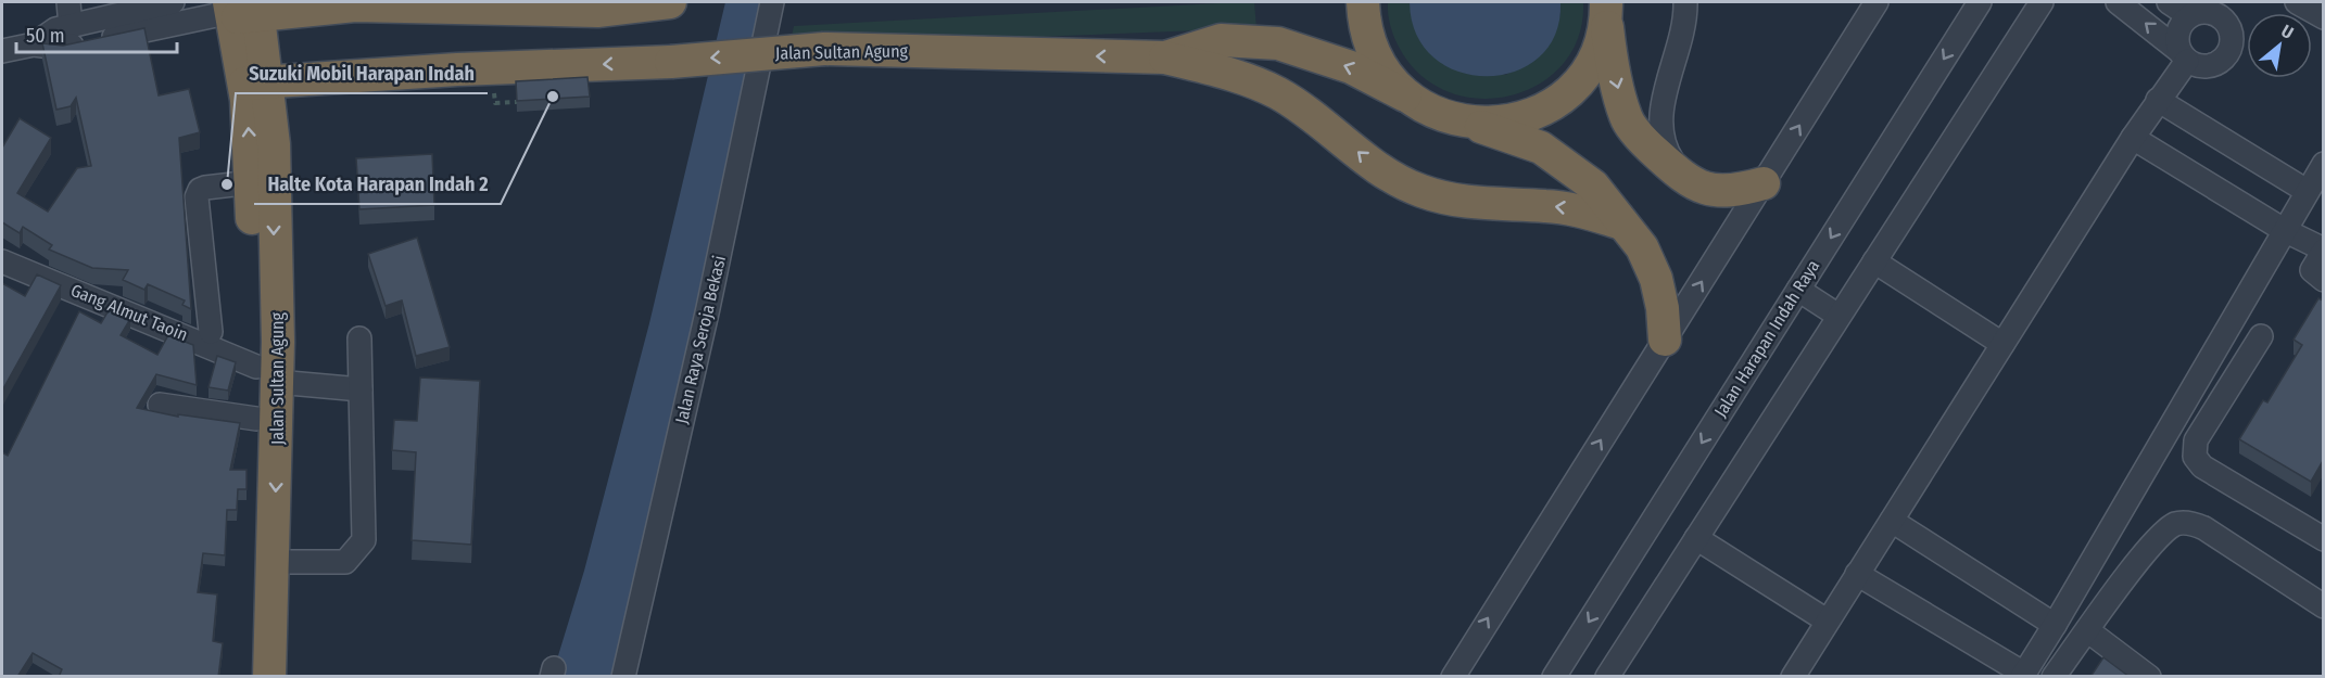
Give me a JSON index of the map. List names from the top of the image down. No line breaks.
{"streets":{"highway":["Jalan Sultan Agung"],"street":["Gang Almut Taoin","Jalan Harapan Indah Raya","Jalan Raya Seroja Bekasi"]},"crossings":[["Jalan Sultan Agung","Gang Almut Taoin"]],"places":["Halte Kota Harapan Indah 2","Suzuki Mobil Harapan Indah"],"scale_bar":"50 m","north":"top right"}
